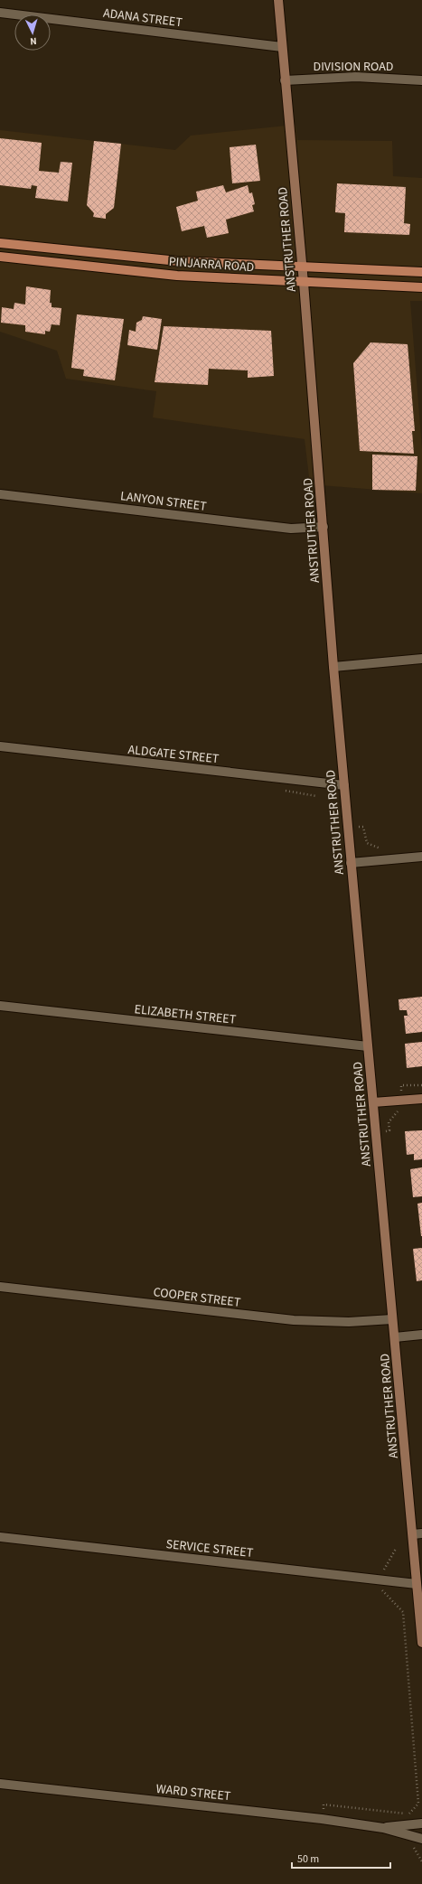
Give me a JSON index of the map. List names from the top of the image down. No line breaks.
{"streets":{"main road":["ANSTRUTHER ROAD","PINJARRA ROAD"],"street":["ADANA STREET","DIVISION ROAD","LANYON STREET","ALDGATE STREET","ELIZABETH STREET","COOPER STREET","SERVICE STREET","WARD STREET"]},"crossings":[["ADANA STREET","ANSTRUTHER ROAD"],["DIVISION ROAD","ANSTRUTHER ROAD"],["ANSTRUTHER ROAD","PINJARRA ROAD"],["ANSTRUTHER ROAD","LANYON STREET"],["ANSTRUTHER ROAD","ALDGATE STREET"],["ANSTRUTHER ROAD","ELIZABETH STREET"],["ANSTRUTHER ROAD","COOPER STREET"],["ANSTRUTHER ROAD","SERVICE STREET"]],"scale_bar":"50 m","north":"bottom"}
